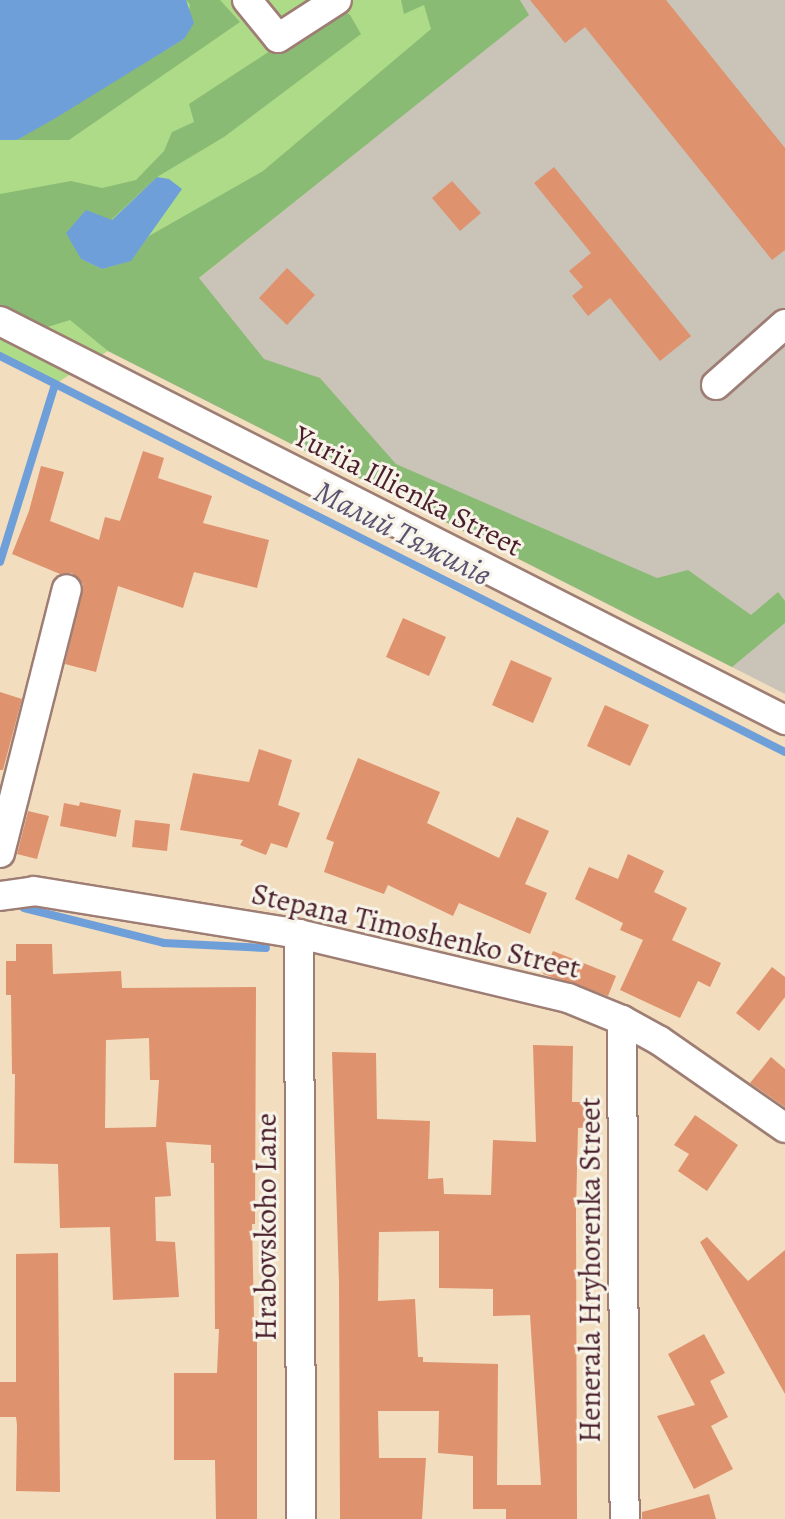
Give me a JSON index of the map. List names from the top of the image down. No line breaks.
{"streets":{"street":["Yuriia Illienka Street","Stepana Timoshenko Street","Hrabovskoho Lane","Henerala Hryhorenka Street"]},"crossings":[["Stepana Timoshenko Street","Hrabovskoho Lane"],["Stepana Timoshenko Street","Henerala Hryhorenka Street"]],"water":["Малий Тяжилів"]}
